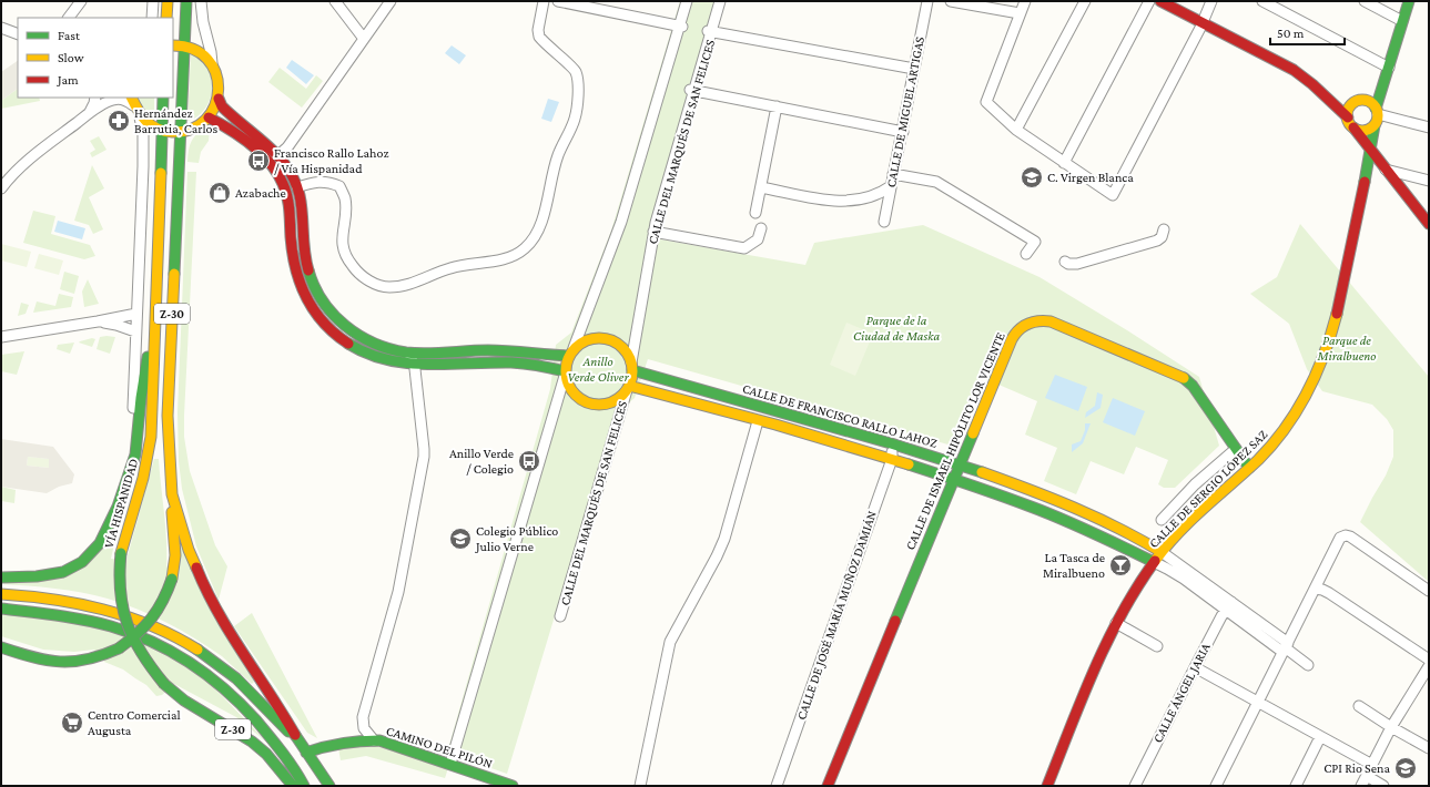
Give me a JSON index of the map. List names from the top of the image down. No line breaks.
{"streets":{"main road":["Z-30","CALLE DE FRANCISCO RALLO LAHOZ","CALLE DE ISMAEL HIPÓLITO LOR VICENTE","CALLE DE SERGIO LÓPEZ SAZ","VÍA HISPANIDAD","CAMINO DEL PILÓN"],"street":["CALLE DE MIGUEL ARTIGAS","CALLE DEL MARQUÉS DE SAN FELICES","CALLE DE JOSÉ MARÍA MUÑOZ DAMIÁN","CALLE ÁNGEL JARIA"]},"crossings":[["CALLE DEL MARQUÉS DE SAN FELICES","CALLE DE FRANCISCO RALLO LAHOZ"],["Z-30","VÍA HISPANIDAD"],["CALLE DE FRANCISCO RALLO LAHOZ","CALLE DE ISMAEL HIPÓLITO LOR VICENTE"],["CALLE DE FRANCISCO RALLO LAHOZ","CALLE DE SERGIO LÓPEZ SAZ"],["CALLE DE FRANCISCO RALLO LAHOZ","CALLE DE JOSÉ MARÍA MUÑOZ DAMIÁN"],["CALLE DE FRANCISCO RALLO LAHOZ","CALLE ÁNGEL JARIA"],["CALLE DE ISMAEL HIPÓLITO LOR VICENTE","CALLE DE SERGIO LÓPEZ SAZ"]],"parks":["Parque de la Ciudad de Maska","Parque de Miralbueno","Anillo Verde Oliver"],"places":{"pharmacy":["Hernández Barrutia, Carlos"],"bus stop":["Francisco Rallo Lahoz / Vía Hispanidad","Anillo Verde / Colegio"],"school or university":["C. Virgen Blanca","Colegio Público Julio Verne","CPI Rio Sena"],"shop":["Azabache"],"bar":["La Tasca de Miralbueno"],"supermarket":["Centro Comercial Augusta"]},"legend":["Fast","Slow","Jam"],"scale_bar":"50 m"}
